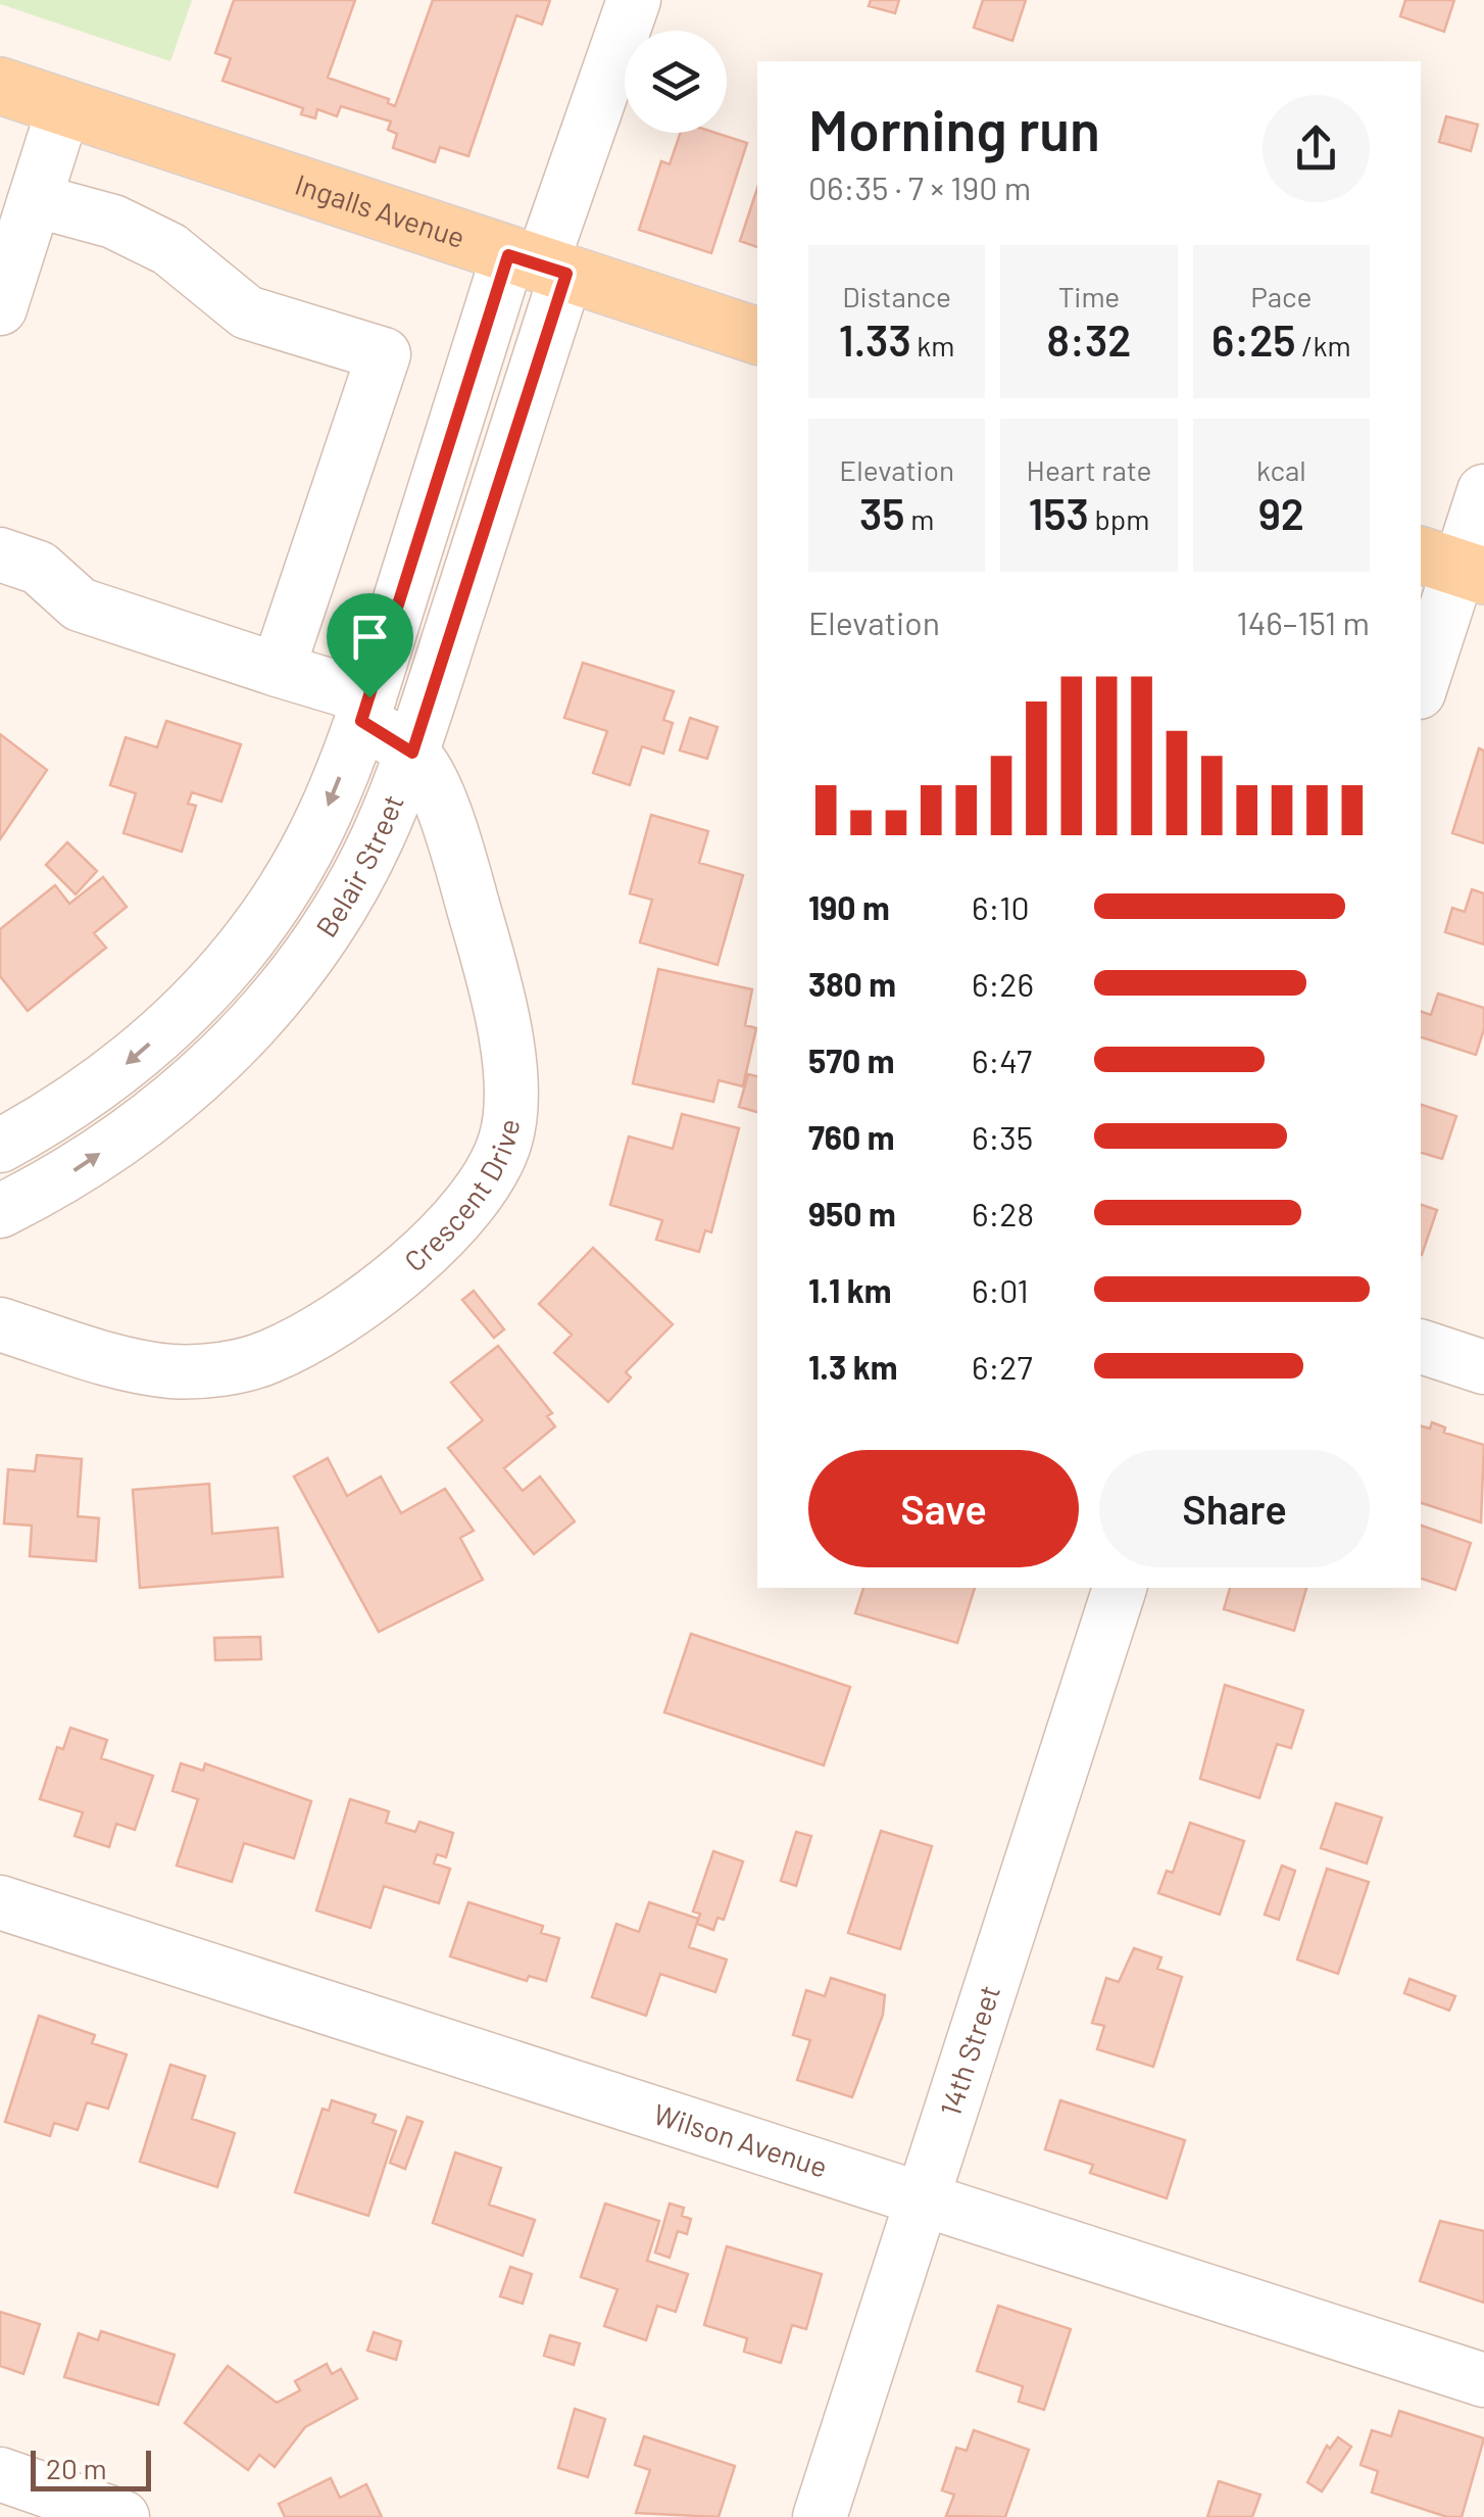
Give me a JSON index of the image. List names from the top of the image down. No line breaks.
{"streets":{"main road":["Ingalls Avenue"],"street":["Belair Street","Crescent Drive","14th Street","Wilson Avenue"]},"crossings":[["Ingalls Avenue","Belair Street"],["Belair Street","Crescent Drive"],["14th Street","Wilson Avenue"]],"scale_bar":"20 m","page":{"heading":["Morning run","06:35 · 7 × 190 m"],"stats":[["Distance","1.33 km"],["Time","8:32"],["Pace","6:25 /km"],["Elevation","35 m"],["Heart rate","153 bpm"],["kcal","92"]],"chart":["Elevation","146–151 m"],"list":[{"name":"190 m","note":"6:10"},{"name":"380 m","note":"6:26"},{"name":"570 m","note":"6:47"},{"name":"760 m","note":"6:35"},{"name":"950 m","note":"6:28"},{"name":"1.1 km","note":"6:01"},{"name":"1.3 km","note":"6:27"}],"buttons":["Save","Share"],"scale":"20 m"}}
